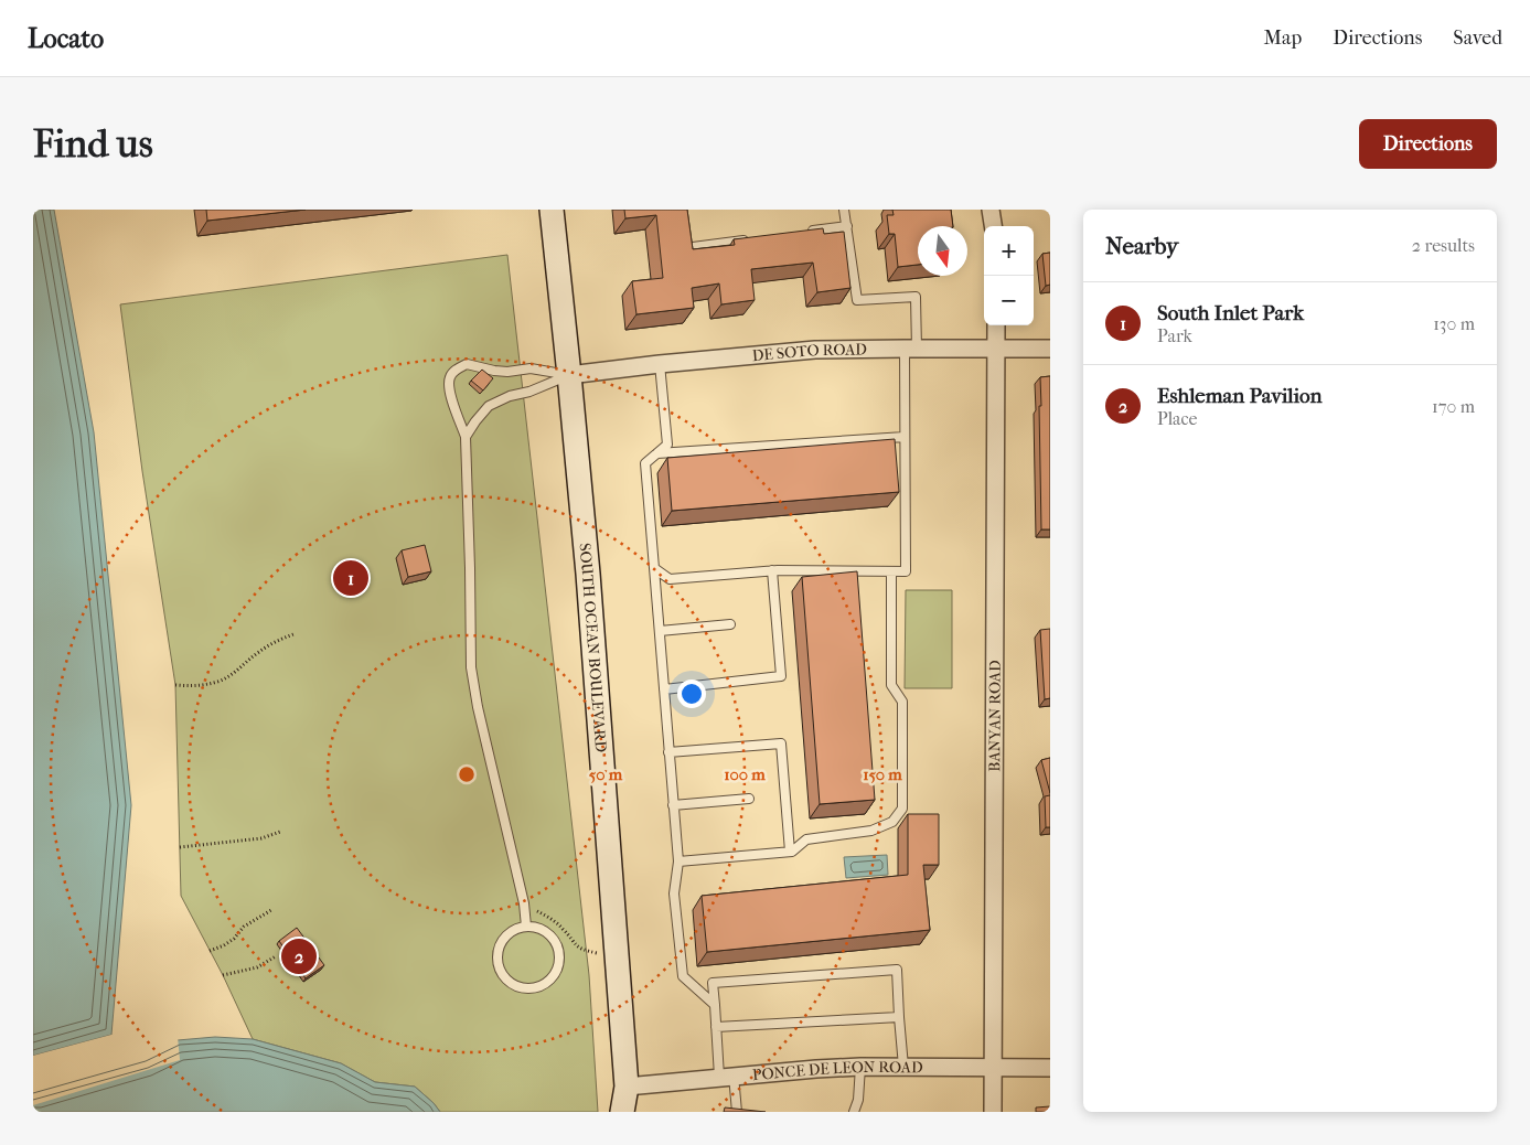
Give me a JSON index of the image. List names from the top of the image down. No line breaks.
{"streets":{"main road":["SOUTH OCEAN BOULEVARD"],"street":["DE SOTO ROAD","BANYAN ROAD","PONCE DE LEON ROAD"]},"crossings":[["DE SOTO ROAD","SOUTH OCEAN BOULEVARD"],["DE SOTO ROAD","BANYAN ROAD"],["SOUTH OCEAN BOULEVARD","PONCE DE LEON ROAD"],["BANYAN ROAD","PONCE DE LEON ROAD"]],"north":"bottom","page":{"header":"Locato","nav":["Map","Directions","Saved"],"buttons":"Directions","title":"Find us","heading":["Nearby","2 results"],"map_buttons":["+","−"],"list":[{"mark":"1","name":"South Inlet Park","note":"Park","value":"130 m"},{"mark":"2","name":"Eshleman Pavilion","note":"Place","value":"170 m"}],"pins":["1","2"]},"rings":["50 m","100 m","150 m"]}
